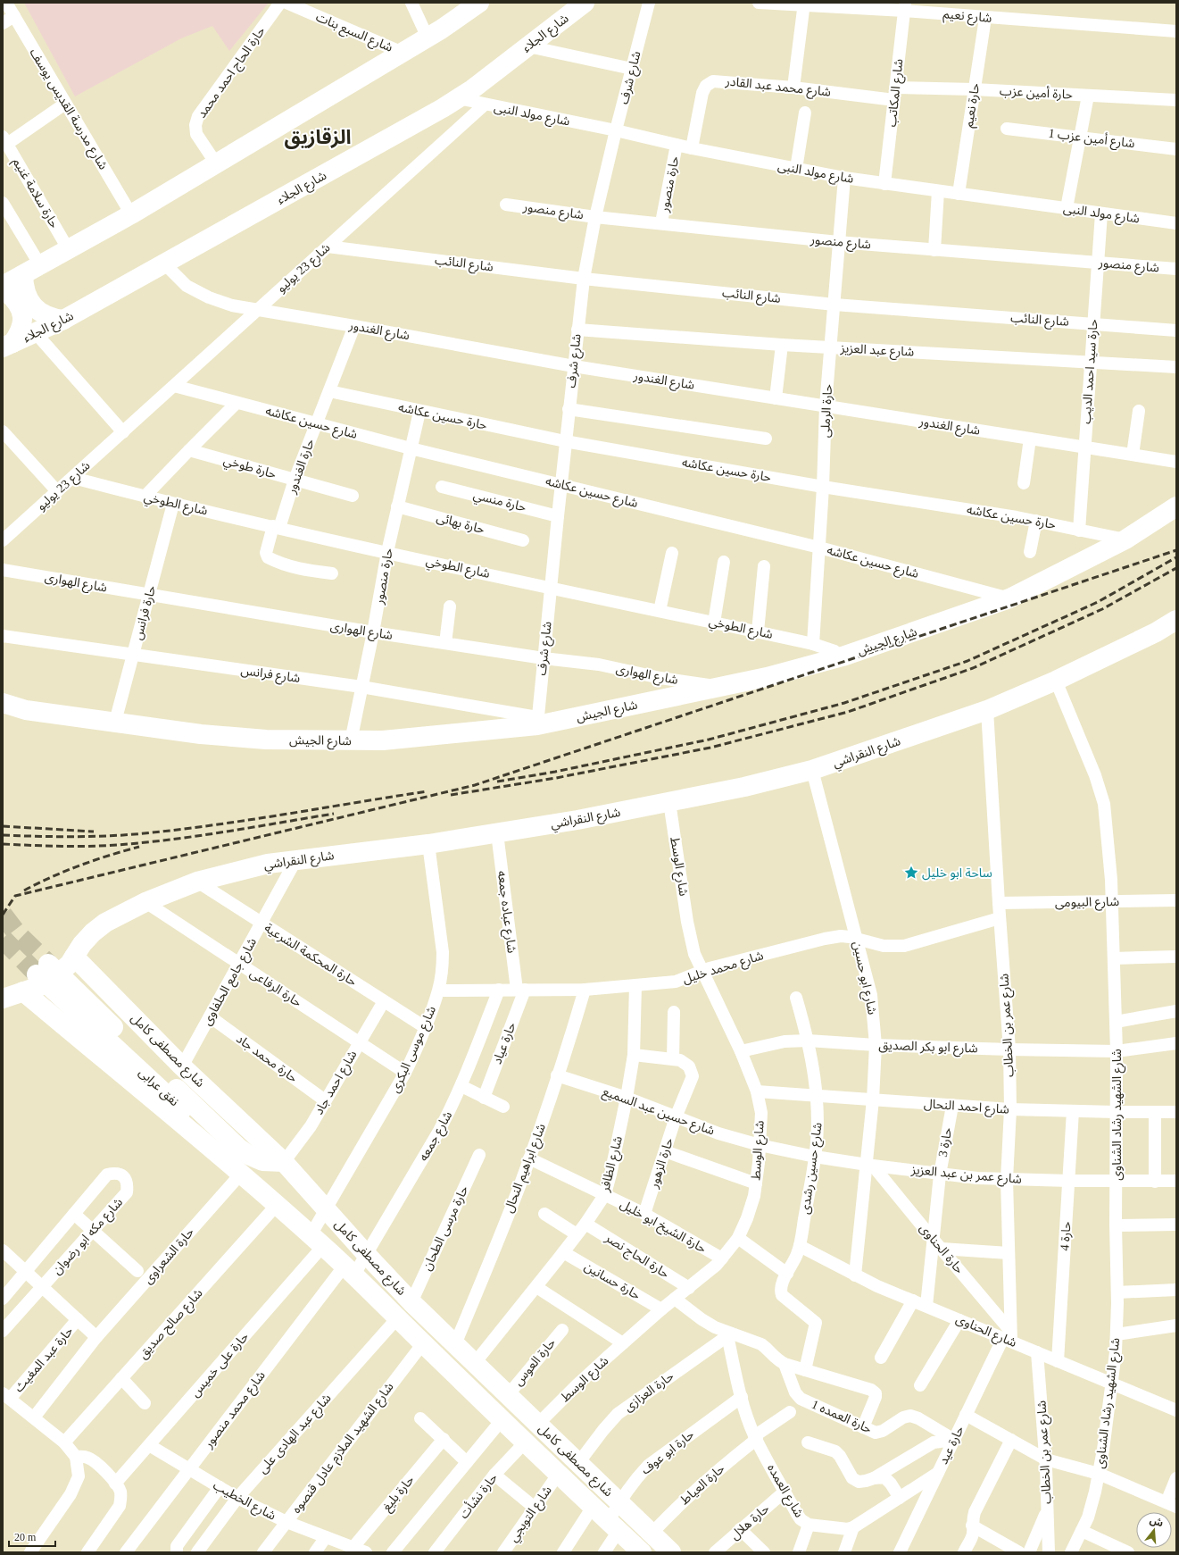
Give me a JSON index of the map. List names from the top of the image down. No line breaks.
{"streets":{"main road":["شارع الجلاء","شارع الجيش","شارع النقراشي","شارع مصطفى كامل","نفق عرابى"],"street":["شارع نعيم","شارع السبع بنات","حارة الحاج احمد محمد","شارع شرف","شارع محمد عبد القادر","شارع المكاتب","حارة أمين عزب","حارة نعيم","شارع مدرسة القديس يوسف","شارع مولد النبى","شارع أمين عزب 1","حارة منصور","حارة سلامة غنيم","شارع منصور","شارع النائب","شارع 23 يوليو","شارع الغندور","شارع عبد العزيز","حارة سيد احمد الديب","حارة الرملى","حارة حسين عكاشه","شارع حسين عكاشه","حارة الغندور","حارة طوخي","حارة منسي","شارع الطوخي","حارة بهائى","شارع الهوارى","حارة فرانس","شارع فرانس","شارع الوسط","شارع البيومى","شارع عباده جمعه","حارة المحكمة الشرعية","شارع محمد خليل","شارع ابو حسين","شارع جامع الحلفاوى","حارة الرفاعى","شارع عمر بن الخطاب","حارة عياد","شارع ابو بكر الصديق","شارع موسى البكرى","حارة محمد جاد","شارع احمد جاد","شارع احمد النحال","شارع حسين عبد السميع","شارع الشهيد رشاد الشناوى","شارع جمعه","حارة 3","حارة الزهور","شارع الظافر","شارع ابراهيم النحال","شارع حسين رشدى","شارع عمر بن عبد العزيز","حارة الشيخ ابو خليل","حارة مرسى الطحان","شارع مكه ابو رضوان","حارة 4","حارة الحناوى","حارة الشعراوى","حارة الحاج نصر","حارة حسانين","شارع صالح صديق","شارع الحناوى","حارة عبد المغيث","حارة العوس","حارة على خميس","حارة العزازى","شارع محمد منصور","حارة العمده 1","شارع عبد الهادى على","حارة عيد","شارع الشهيد الملازم عادل قنصوه","حارة ابو عوف","حارة العياط","شارع العمده","حارة بليغ","حارة نشأت","شارع الخطيب","شارع التوبجي","حارة هلال"]},"crossings":[["شارع نعيم","شارع المكاتب"],["شارع نعيم","حارة نعيم"],["شارع الجلاء","شارع مولد النبى"],["شارع الجلاء","شارع الغندور"],["شارع شرف","شارع مولد النبى"],["شارع شرف","شارع منصور"],["شارع شرف","شارع النائب"],["شارع شرف","شارع الغندور"],["شارع شرف","شارع عبد العزيز"],["شارع شرف","حارة حسين عكاشه"],["شارع شرف","شارع حسين عكاشه"],["شارع شرف","حارة منسي"],["شارع شرف","شارع الطوخي"],["شارع شرف","شارع الهوارى"],["شارع شرف","شارع الجيش"],["شارع شرف","شارع فرانس"],["شارع محمد عبد القادر","شارع المكاتب"],["شارع محمد عبد القادر","شارع مولد النبى"],["شارع المكاتب","حارة أمين عزب"],["شارع المكاتب","شارع مولد النبى"],["حارة أمين عزب","حارة نعيم"],["حارة نعيم","شارع مولد النبى"],["شارع مولد النبى","حارة منصور"],["شارع مولد النبى","شارع 23 يوليو"],["شارع مولد النبى","حارة سيد احمد الديب"],["شارع مولد النبى","حارة الرملى"],["حارة منصور","شارع منصور"],["حارة منصور","حارة حسين عكاشه"],["حارة منصور","شارع حسين عكاشه"],["حارة منصور","شارع الطوخي"],["حارة منصور","حارة بهائى"],["حارة منصور","شارع الهوارى"],["حارة منصور","شارع الجيش"],["حارة منصور","شارع فرانس"],["شارع منصور","حارة سيد احمد الديب"],["شارع منصور","حارة الرملى"],["شارع النائب","شارع 23 يوليو"],["شارع النائب","حارة سيد احمد الديب"],["شارع النائب","حارة الرملى"],["شارع 23 يوليو","شارع الغندور"],["شارع 23 يوليو","شارع حسين عكاشه"],["شارع 23 يوليو","شارع الطوخي"],["شارع الغندور","حارة سيد احمد الديب"],["شارع الغندور","حارة الرملى"],["شارع الغندور","حارة الغندور"],["شارع عبد العزيز","حارة سيد احمد الديب"],["شارع عبد العزيز","حارة الرملى"],["حارة سيد احمد الديب","حارة حسين عكاشه"],["حارة الرملى","حارة حسين عكاشه"],["حارة الرملى","شارع حسين عكاشه"],["حارة الرملى","شارع الطوخي"],["حارة حسين عكاشه","حارة الغندور"],["حارة حسين عكاشه","شارع الجيش"],["شارع حسين عكاشه","حارة الغندور"],["شارع حسين عكاشه","شارع الجيش"],["حارة الغندور","حارة طوخي"],["حارة الغندور","شارع الطوخي"],["شارع الطوخي","حارة فرانس"],["شارع الطوخي","شارع الجيش"],["شارع الهوارى","حارة فرانس"],["شارع الهوارى","شارع الجيش"],["حارة فرانس","شارع الجيش"],["حارة فرانس","شارع فرانس"],["شارع الجيش","شارع فرانس"],["شارع النقراشي","شارع الوسط"],["شارع النقراشي","شارع عباده جمعه"],["شارع النقراشي","حارة المحكمة الشرعية"],["شارع النقراشي","شارع ابو حسين"],["شارع النقراشي","شارع جامع الحلفاوى"],["شارع النقراشي","حارة الرفاعى"],["شارع النقراشي","شارع عمر بن الخطاب"],["شارع النقراشي","شارع موسى البكرى"],["شارع النقراشي","شارع مصطفى كامل"],["شارع النقراشي","نفق عرابى"],["شارع النقراشي","شارع الشهيد رشاد الشناوى"],["شارع الوسط","شارع محمد خليل"],["شارع الوسط","شارع ابو بكر الصديق"],["شارع الوسط","شارع مصطفى كامل"],["شارع الوسط","شارع احمد النحال"],["شارع الوسط","شارع حسين عبد السميع"],["شارع الوسط","شارع عمر بن عبد العزيز"],["شارع الوسط","حارة الشيخ ابو خليل"],["شارع الوسط","حارة الحاج نصر"],["شارع الوسط","حارة حسانين"],["شارع البيومى","شارع عمر بن الخطاب"],["شارع البيومى","شارع الشهيد رشاد الشناوى"],["شارع عباده جمعه","شارع محمد خليل"],["شارع عباده جمعه","حارة عياد"],["حارة المحكمة الشرعية","شارع جامع الحلفاوى"],["حارة المحكمة الشرعية","شارع موسى البكرى"],["حارة المحكمة الشرعية","شارع احمد جاد"],["شارع محمد خليل","شارع ابو حسين"],["شارع محمد خليل","شارع عمر بن الخطاب"],["شارع محمد خليل","حارة عياد"],["شارع محمد خليل","شارع موسى البكرى"],["شارع محمد خليل","شارع جمعه"],["شارع محمد خليل","شارع الظافر"],["شارع محمد خليل","شارع ابراهيم النحال"],["شارع ابو حسين","شارع ابو بكر الصديق"],["شارع ابو حسين","شارع احمد النحال"],["شارع ابو حسين","شارع عمر بن عبد العزيز"],["شارع ابو حسين","حارة الحناوى"],["شارع ابو حسين","شارع الحناوى"],["شارع جامع الحلفاوى","حارة الرفاعى"],["شارع جامع الحلفاوى","شارع مصطفى كامل"],["شارع جامع الحلفاوى","حارة محمد جاد"],["حارة الرفاعى","شارع موسى البكرى"],["حارة الرفاعى","شارع احمد جاد"],["شارع عمر بن الخطاب","شارع ابو بكر الصديق"],["شارع عمر بن الخطاب","شارع احمد النحال"],["شارع عمر بن الخطاب","شارع عمر بن عبد العزيز"],["شارع عمر بن الخطاب","حارة الحناوى"],["شارع عمر بن الخطاب","شارع الحناوى"],["شارع عمر بن الخطاب","حارة عيد"],["شارع ابو بكر الصديق","شارع الشهيد رشاد الشناوى"],["شارع ابو بكر الصديق","شارع حسين رشدى"],["شارع موسى البكرى","شارع مصطفى كامل"],["شارع موسى البكرى","حارة على خميس"],["شارع مصطفى كامل","شارع احمد جاد"],["شارع مصطفى كامل","نفق عرابى"],["شارع مصطفى كامل","شارع جمعه"],["شارع مصطفى كامل","شارع الظافر"],["شارع مصطفى كامل","شارع ابراهيم النحال"],["شارع مصطفى كامل","حارة مرسى الطحان"],["شارع مصطفى كامل","حارة الشعراوى"],["شارع مصطفى كامل","شارع صالح صديق"],["شارع مصطفى كامل","حارة العوس"],["شارع مصطفى كامل","حارة على خميس"],["شارع مصطفى كامل","حارة العزازى"],["شارع مصطفى كامل","شارع محمد منصور"],["شارع مصطفى كامل","شارع عبد الهادى على"],["شارع مصطفى كامل","شارع الشهيد الملازم عادل قنصوه"],["شارع مصطفى كامل","حارة ابو عوف"],["شارع مصطفى كامل","حارة العياط"],["شارع مصطفى كامل","حارة نشأت"],["شارع مصطفى كامل","شارع التوبجي"],["حارة محمد جاد","شارع احمد جاد"],["شارع احمد جاد","نفق عرابى"],["نفق عرابى","شارع صالح صديق"],["شارع احمد النحال","شارع الشهيد رشاد الشناوى"],["شارع احمد النحال","حارة 3"],["شارع احمد النحال","شارع حسين رشدى"],["شارع احمد النحال","حارة 4"],["شارع حسين عبد السميع","حارة الزهور"],["شارع حسين عبد السميع","شارع الظافر"],["شارع حسين عبد السميع","شارع ابراهيم النحال"],["شارع حسين عبد السميع","شارع عمر بن عبد العزيز"],["شارع الشهيد رشاد الشناوى","شارع عمر بن عبد العزيز"],["شارع الشهيد رشاد الشناوى","شارع الحناوى"],["شارع جمعه","شارع محمد منصور"],["حارة 3","شارع عمر بن عبد العزيز"],["حارة 3","حارة الحناوى"],["حارة 3","شارع الحناوى"],["حارة الزهور","شارع الظافر"],["حارة الزهور","حارة الشيخ ابو خليل"],["شارع الظافر","حارة الشيخ ابو خليل"],["شارع الظافر","حارة الحاج نصر"],["شارع الظافر","حارة حسانين"],["شارع ابراهيم النحال","حارة الشيخ ابو خليل"],["شارع حسين رشدى","شارع عمر بن عبد العزيز"],["شارع حسين رشدى","شارع الحناوى"],["شارع عمر بن عبد العزيز","حارة 4"],["شارع عمر بن عبد العزيز","حارة الحناوى"],["حارة 4","شارع الحناوى"],["حارة الحناوى","شارع الحناوى"],["حارة الحناوى","حارة عيد"],["شارع الحناوى","حارة عيد"],["حارة على خميس","شارع الخطيب"],["حارة العزازى","شارع العمده"],["شارع محمد منصور","شارع الخطيب"],["حارة العمده 1","حارة عيد"],["شارع عبد الهادى على","شارع الخطيب"],["شارع الشهيد الملازم عادل قنصوه","شارع الخطيب"],["حارة ابو عوف","شارع العمده"],["حارة العياط","شارع العمده"],["شارع العمده","حارة هلال"],["حارة بليغ","شارع الخطيب"]],"districts":["الزقازيق"],"places":{"place":["ساحة ابو خليل"]},"scale_bar":"20 m","north":"top"}
